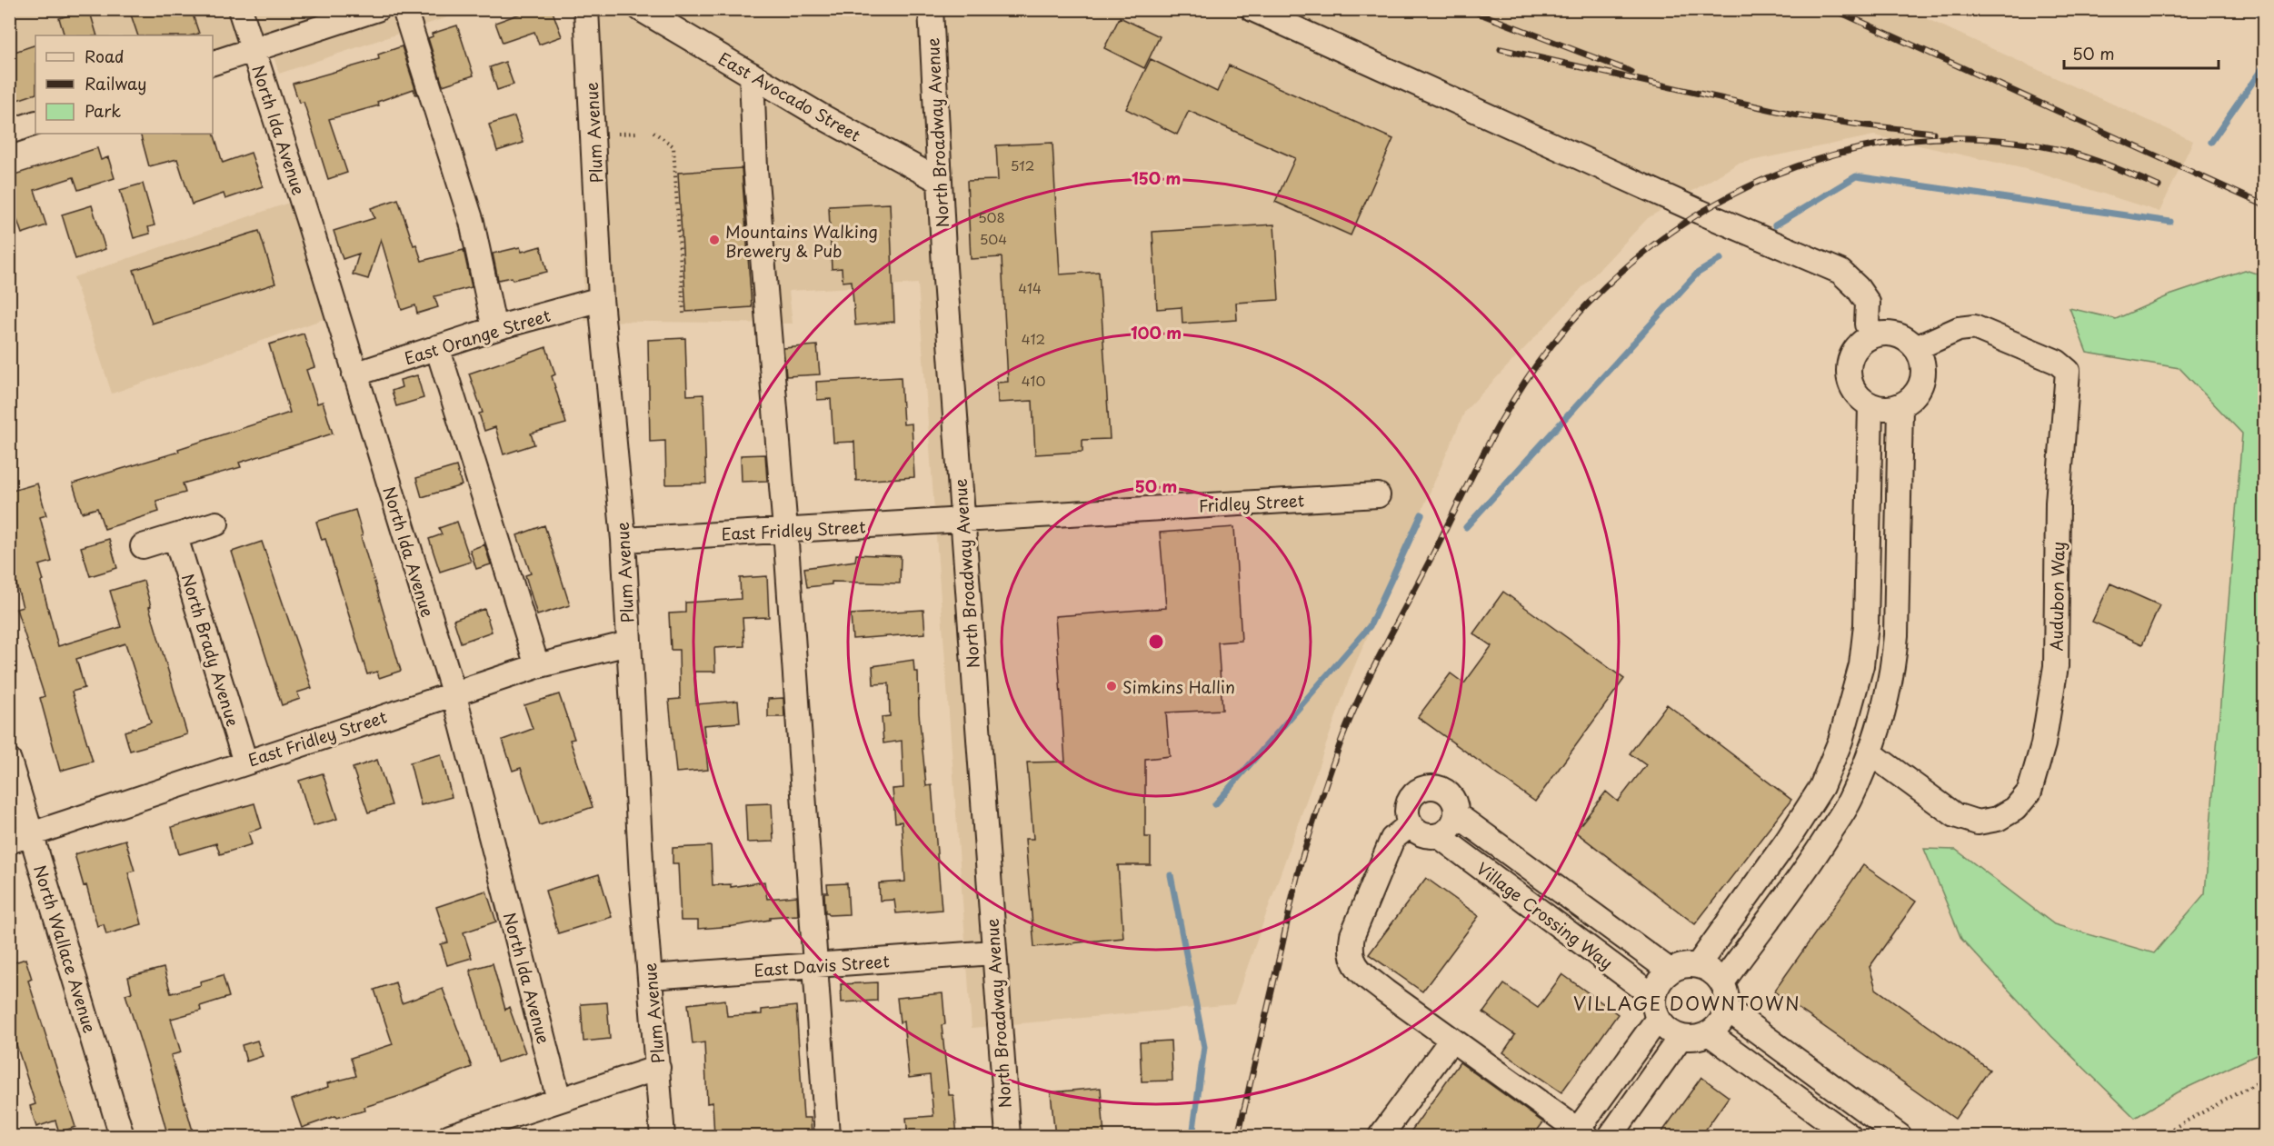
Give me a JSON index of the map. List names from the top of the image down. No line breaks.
{"streets":{"street":["East Avocado Street","North Ida Avenue","Plum Avenue","North Broadway Avenue","East Orange Street","Fridley Street","East Fridley Street","Audubon Way","North Brady Avenue","Village Crossing Way","North Wallace Avenue","East Davis Street"]},"crossings":[["East Avocado Street","North Broadway Avenue"],["North Ida Avenue","East Orange Street"],["North Ida Avenue","East Fridley Street"],["Plum Avenue","East Orange Street"],["Plum Avenue","East Fridley Street"],["Plum Avenue","East Davis Street"],["North Broadway Avenue","Fridley Street"],["North Broadway Avenue","East Fridley Street"],["North Broadway Avenue","East Davis Street"],["Fridley Street","East Fridley Street"],["East Fridley Street","North Brady Avenue"],["East Fridley Street","North Wallace Avenue"]],"districts":["VILLAGE DOWNTOWN"],"places":["Mountains Walking Brewery & Pub","Simkins Hallin"],"house_numbers":["512","508","504","414","412","410"],"legend":["Road","Railway","Park"],"scale_bar":"50 m","rings":["150 m","100 m","50 m"]}
